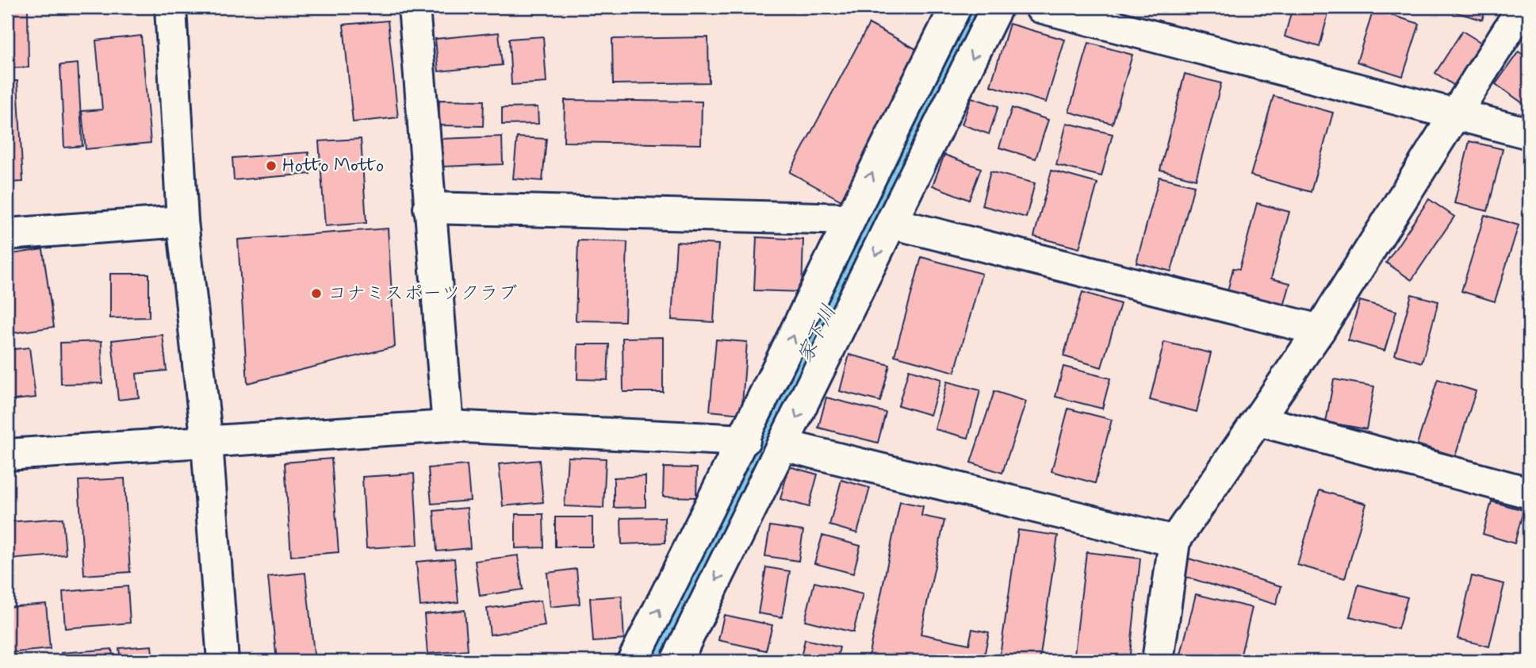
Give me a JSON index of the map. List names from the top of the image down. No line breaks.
{"water":["家下川"],"places":["Hotto Motto","コナミスポーツクラブ"]}
